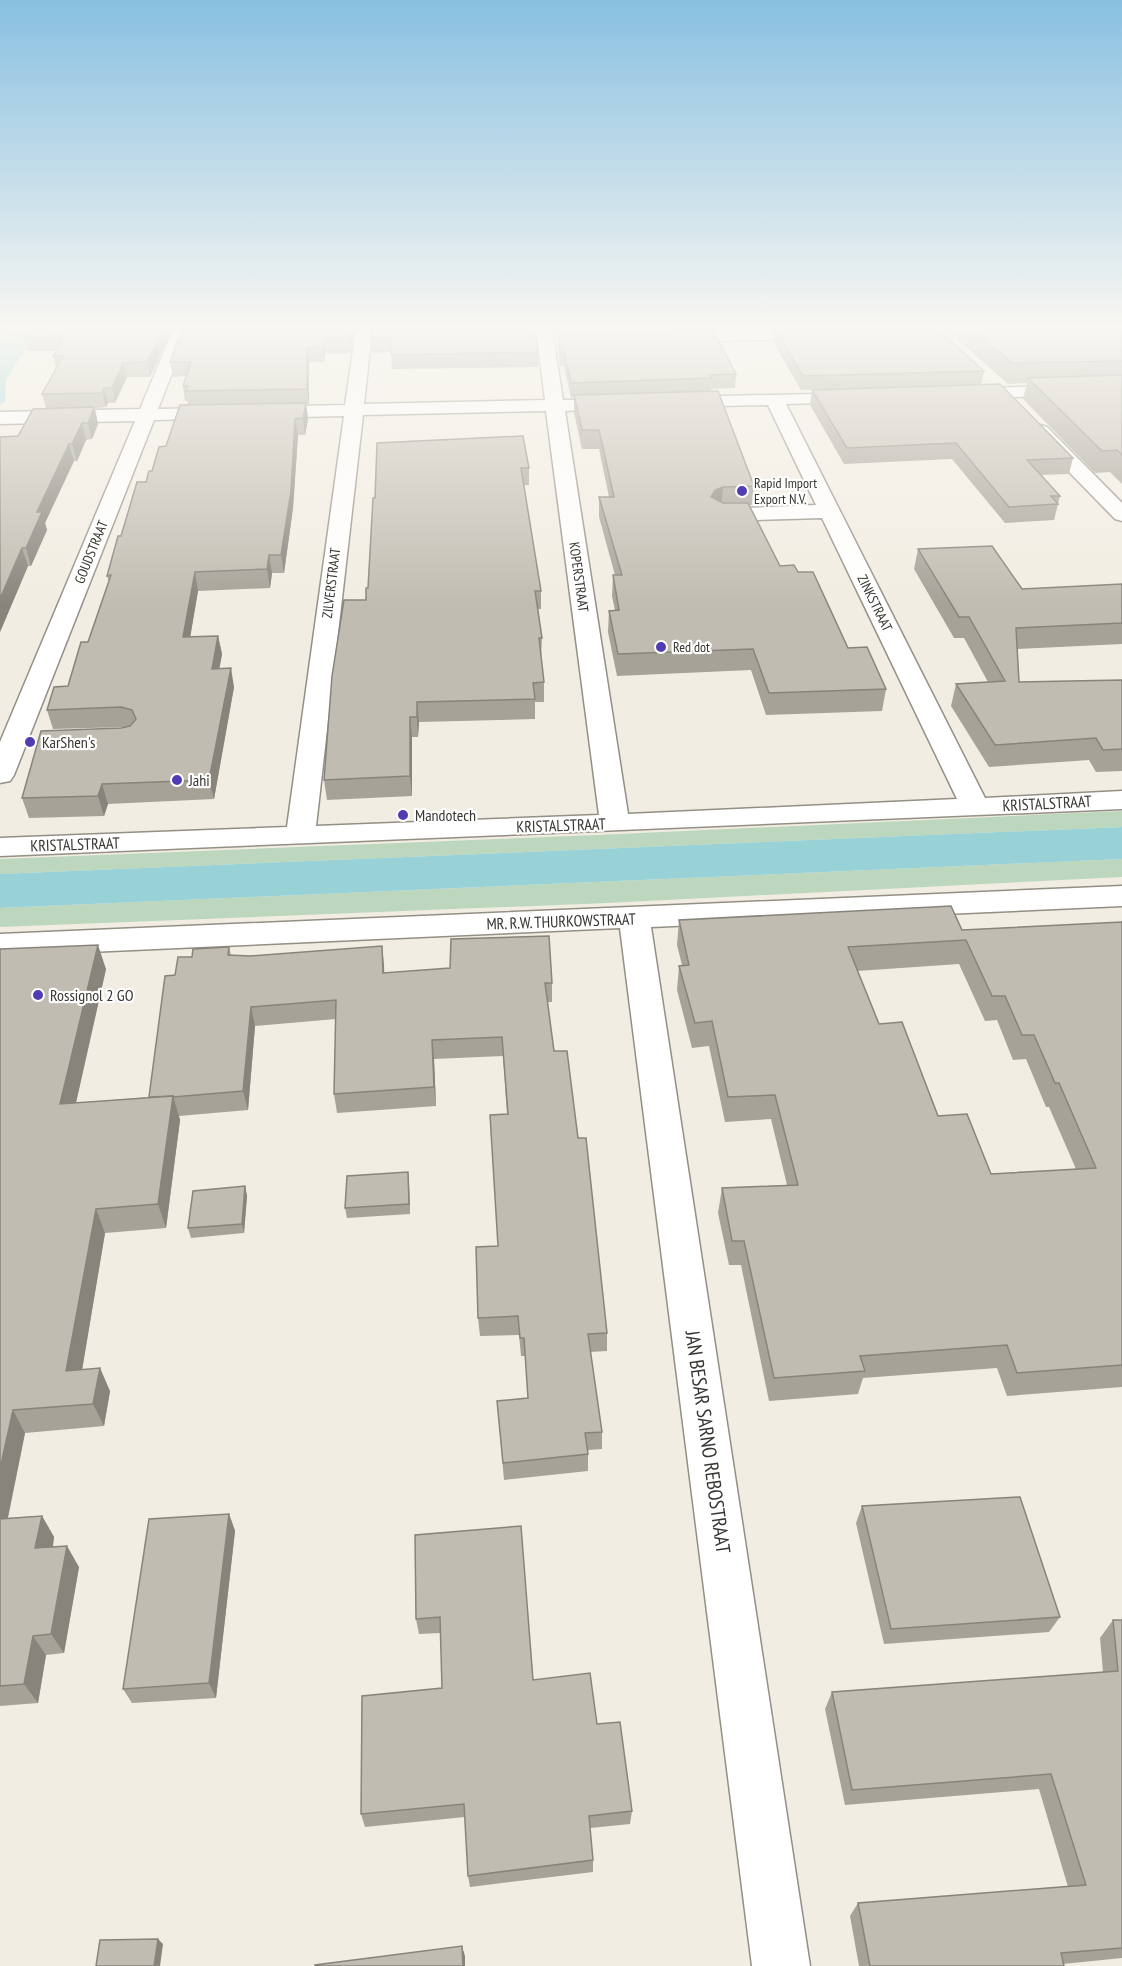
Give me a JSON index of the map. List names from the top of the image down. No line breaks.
{"streets":{"street":["GOUDSTRAAT","KOPERSTRAAT","ZILVERSTRAAT","ZINKSTRAAT","KRISTALSTRAAT","MR. R.W. THURKOWSTRAAT","JAN BESAR SARNO REBOSTRAAT"]},"crossings":[["KOPERSTRAAT","KRISTALSTRAAT"],["ZILVERSTRAAT","KRISTALSTRAAT"],["ZINKSTRAAT","KRISTALSTRAAT"],["MR. R.W. THURKOWSTRAAT","JAN BESAR SARNO REBOSTRAAT"]],"places":["Rapid Import Export N.V.","Red dot","KarShen's","Jahi","Mandotech","Rossignol 2 GO"]}
